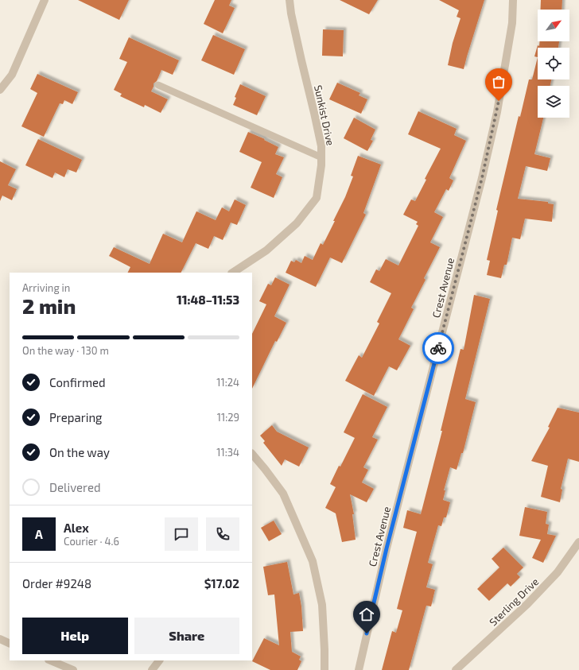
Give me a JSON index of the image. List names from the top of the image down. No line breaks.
{"streets":{"street":["Sunkist Drive","Crest Avenue","Sterling Drive"]},"north":"top right","page":{"heading":["2 min","Arriving in","11:48–11:53"],"panel":["Alex","Courier · 4.6","Order #9248","$17.02"],"bar":"On the way · 130 m","list":[["Confirmed","11:24"],["Preparing","11:29"],["On the way","11:34"],"Delivered"],"round":"A","buttons":["Help","Share"]}}
